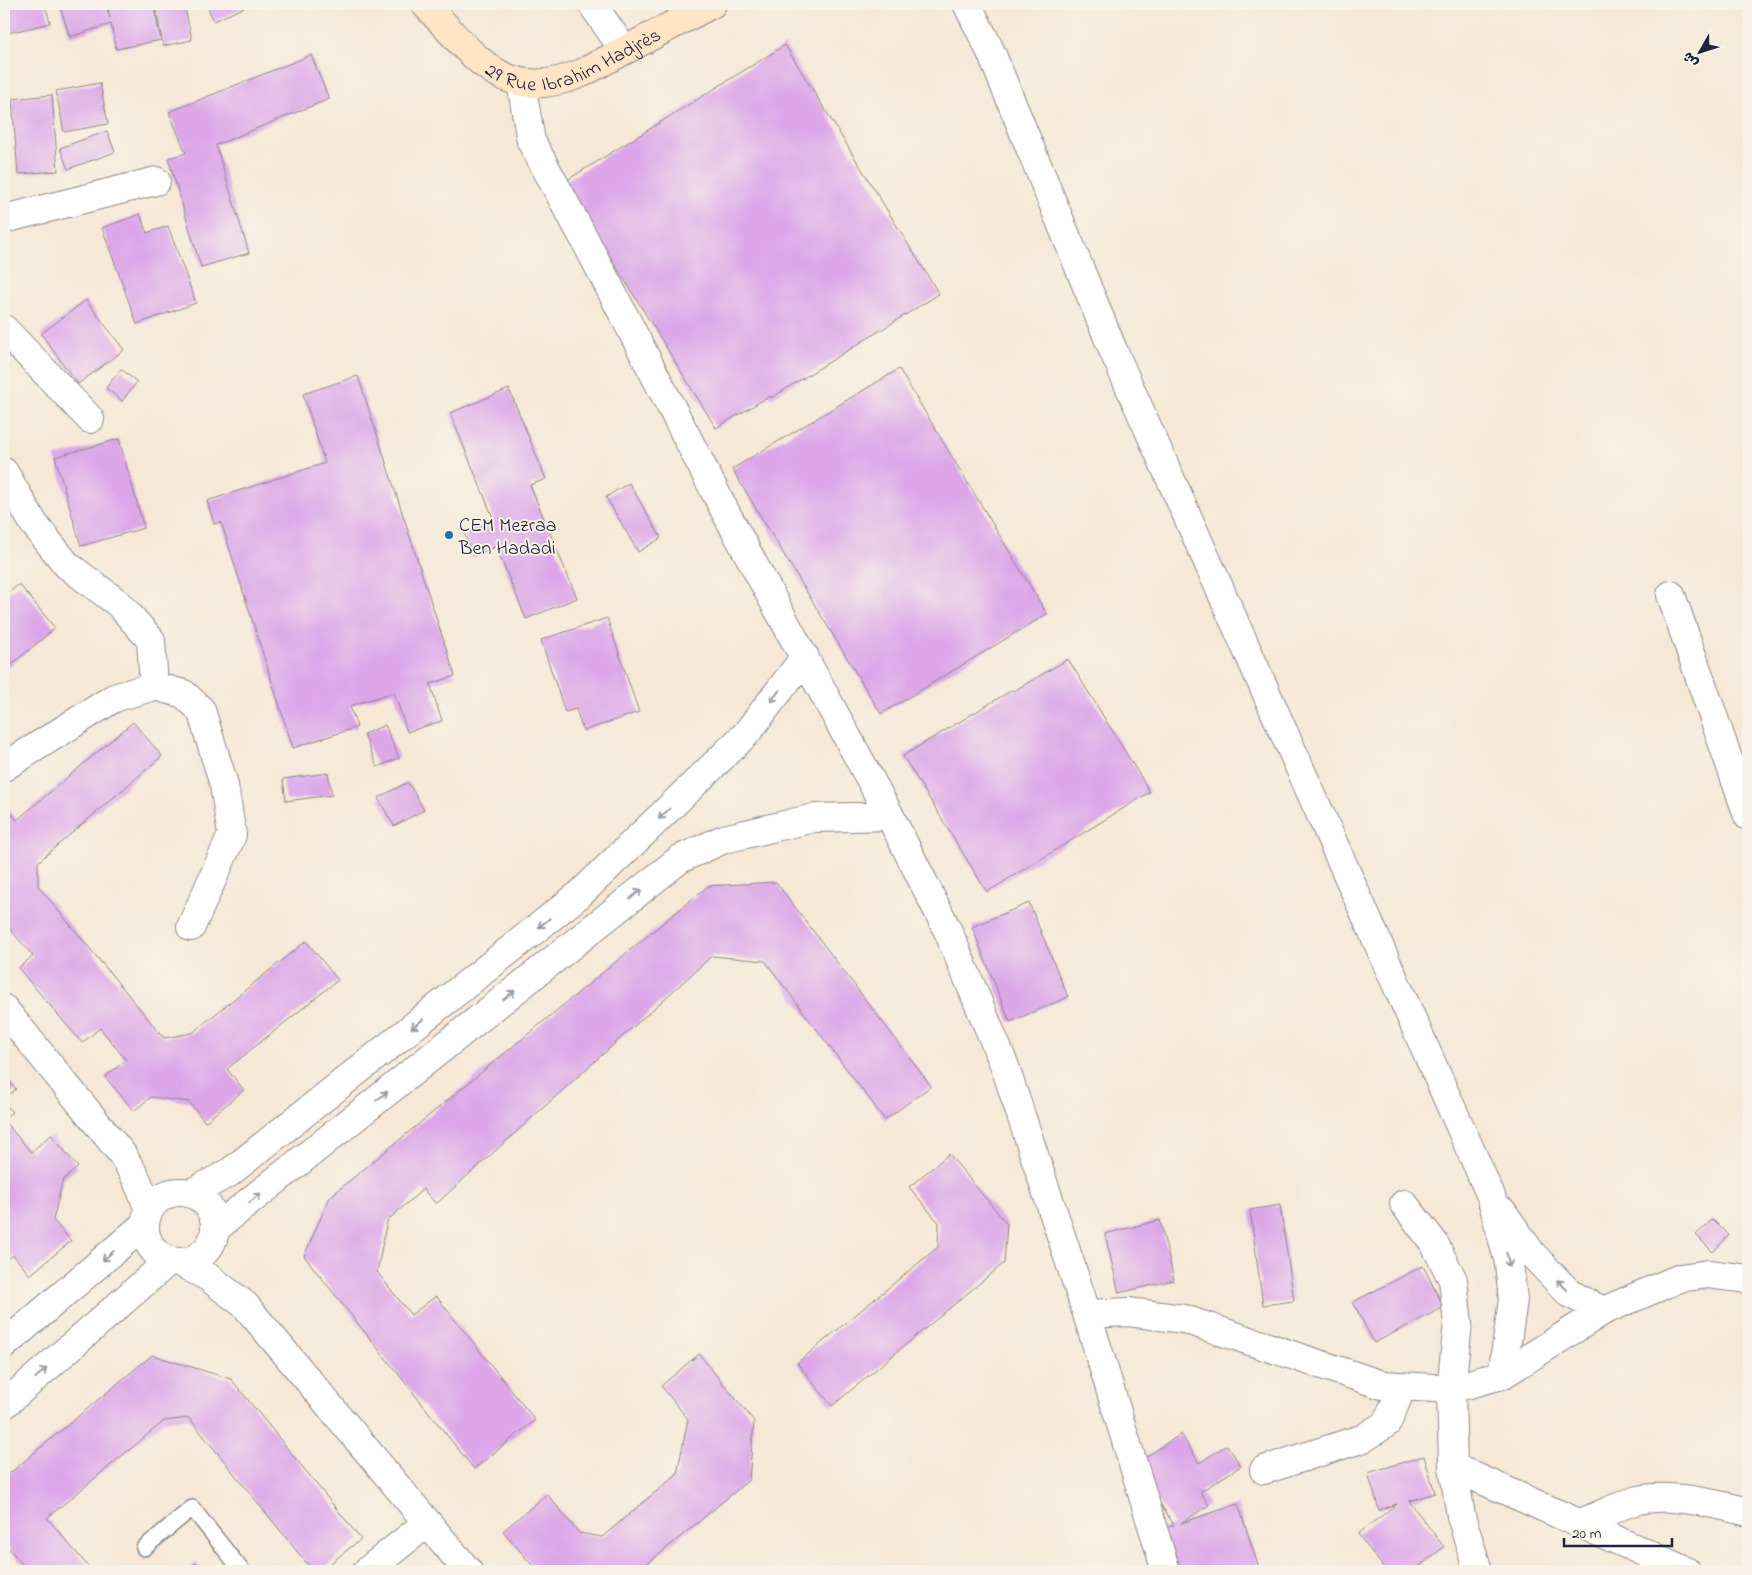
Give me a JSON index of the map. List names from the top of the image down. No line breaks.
{"streets":{"main road":["29 Rue Ibrahim Hadjrès"]},"places":["CEM Mezraa Ben Hadadi"],"scale_bar":"20 m","north":"bottom left"}
